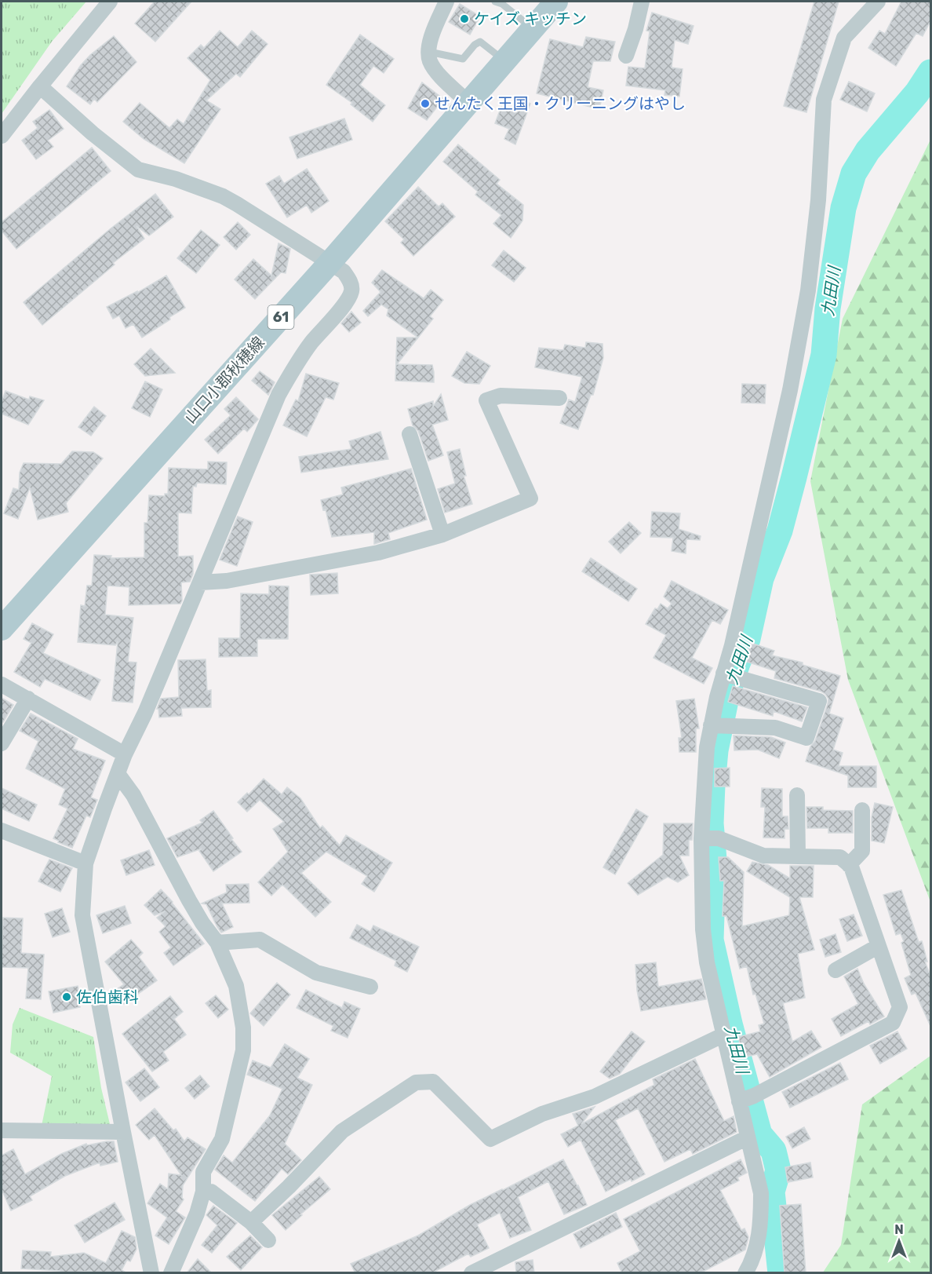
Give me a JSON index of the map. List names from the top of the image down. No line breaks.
{"streets":{"main road":["61","山口小郡秋穂線"]},"water":["九田川"],"places":["ケイズ キッチン","せんたく王国・クリーニングはやし","佐伯歯科"],"north":"top"}
